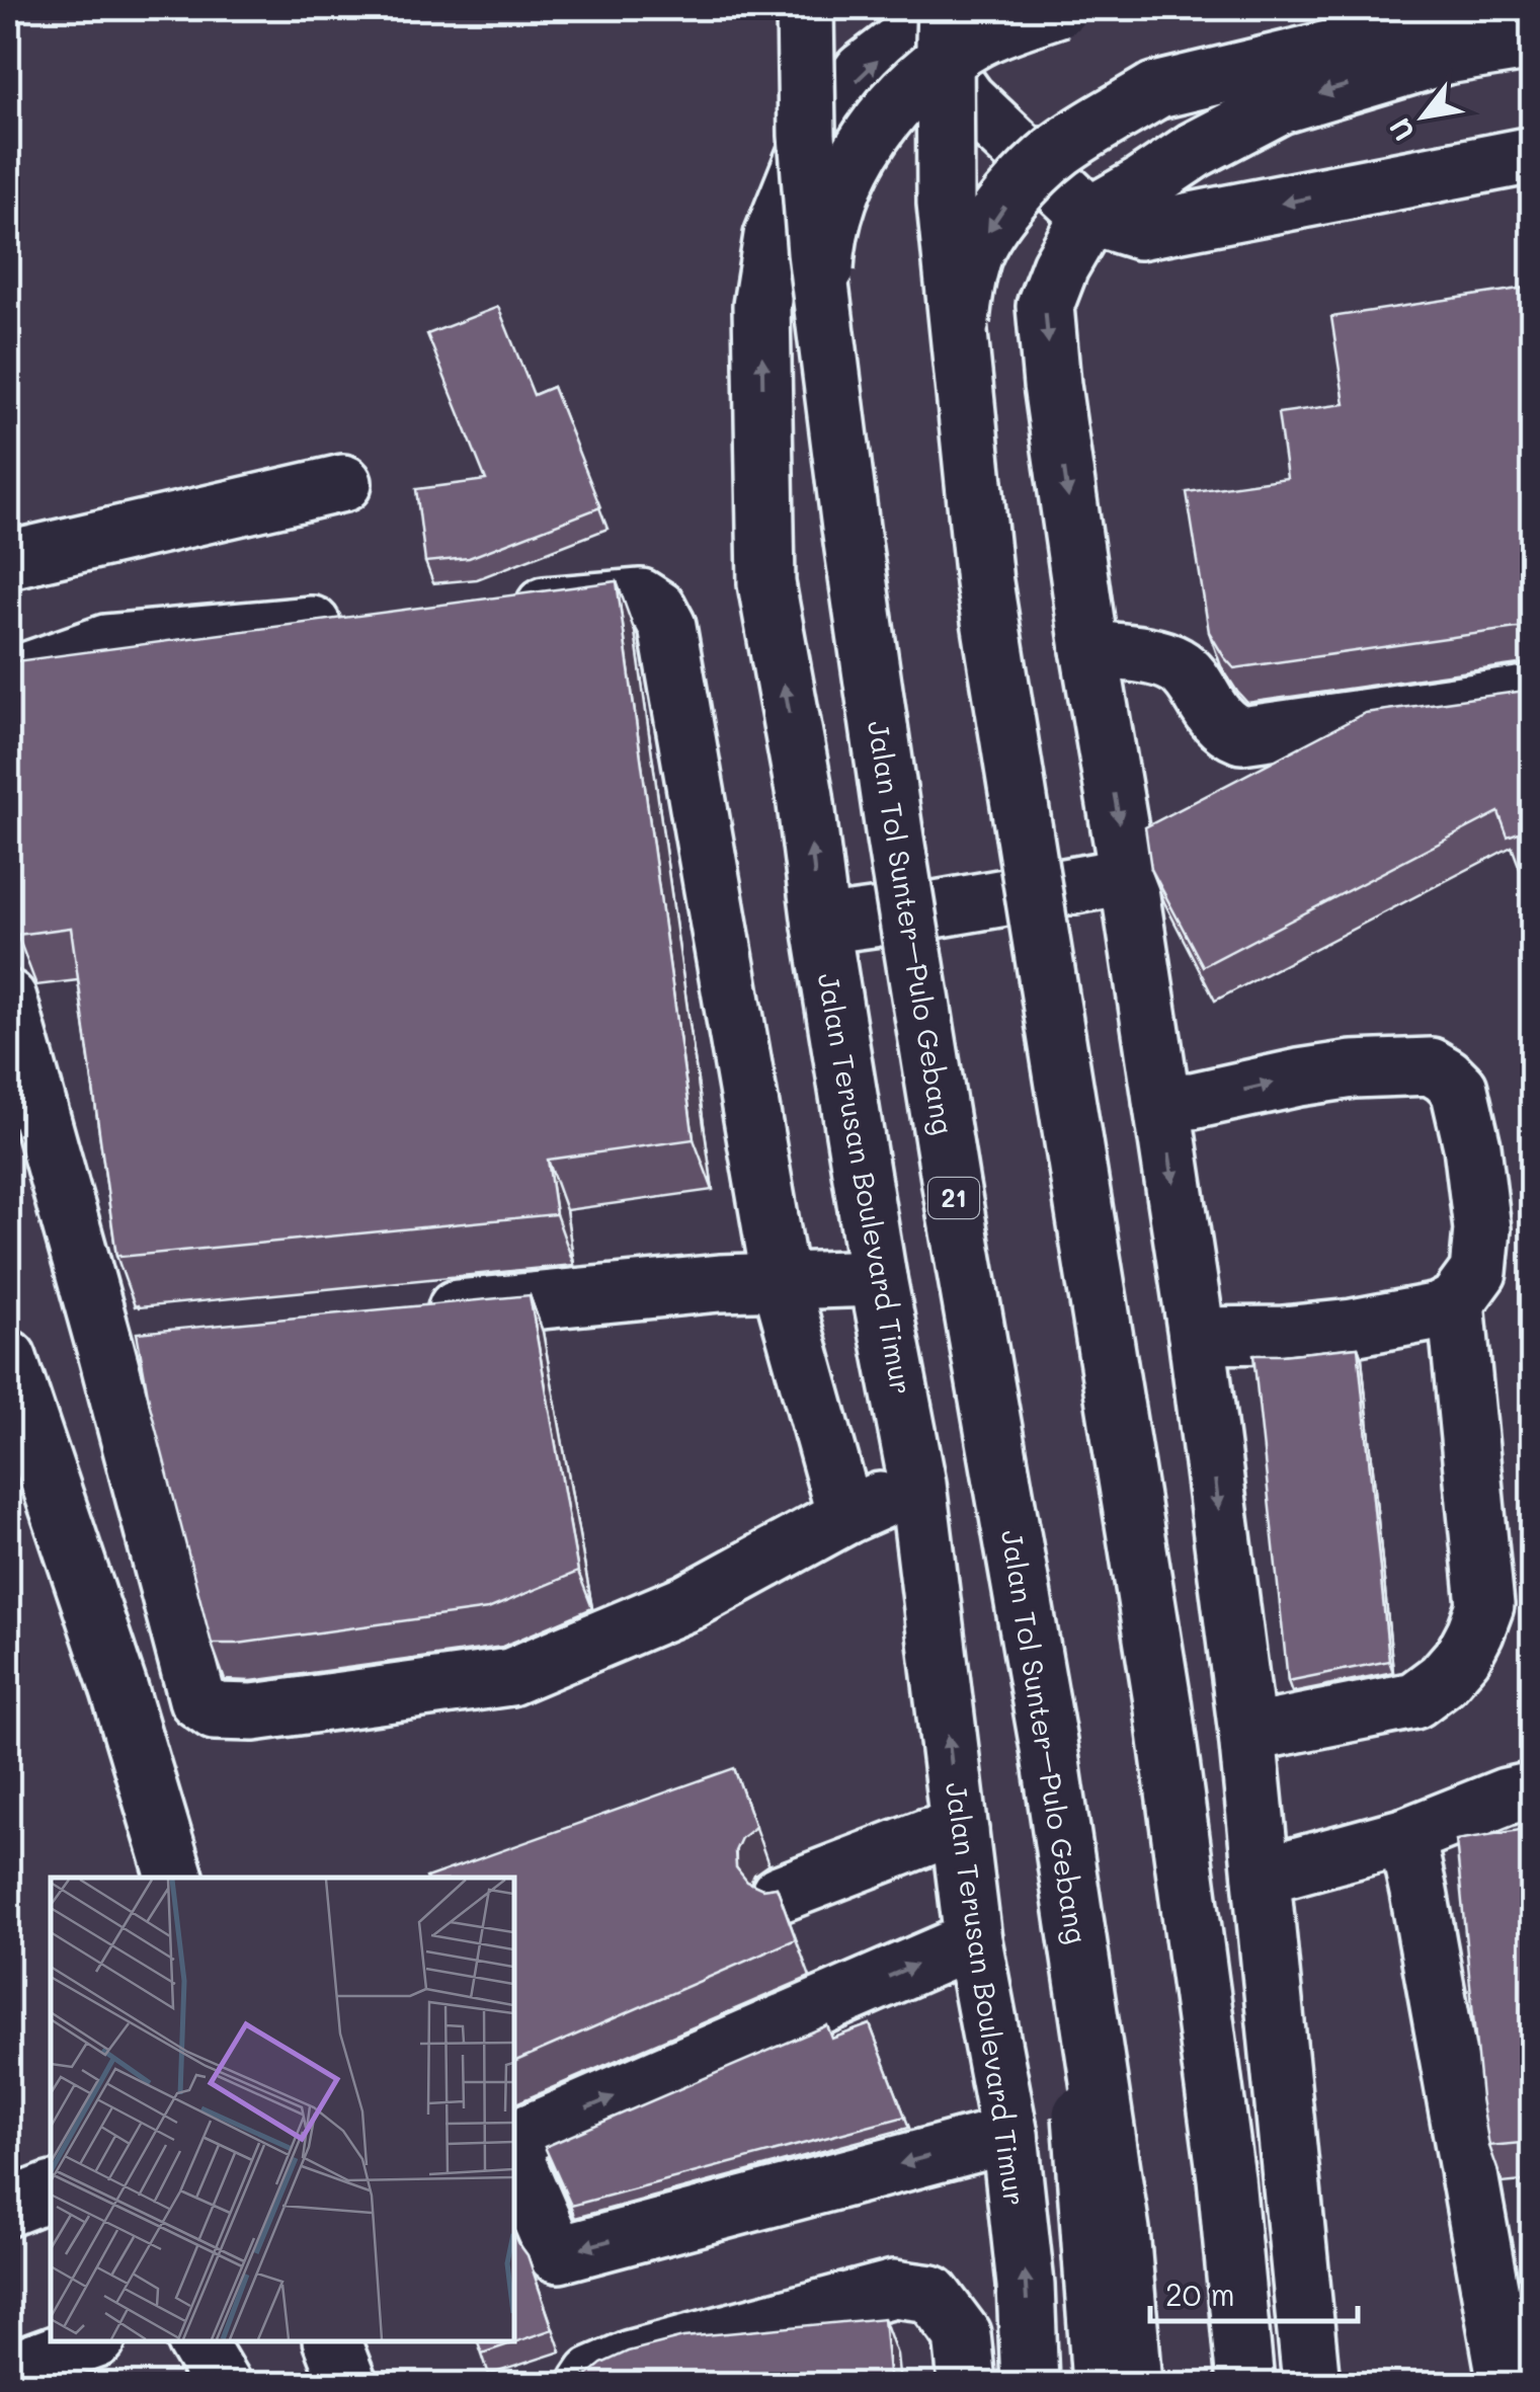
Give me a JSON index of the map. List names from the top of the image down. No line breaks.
{"streets":{"main road":["Jalan Tol Sunter–Pulo Gebang","Jalan Terusan Boulevard Timur","21"]},"scale_bar":"20 m","north":"bottom left"}
